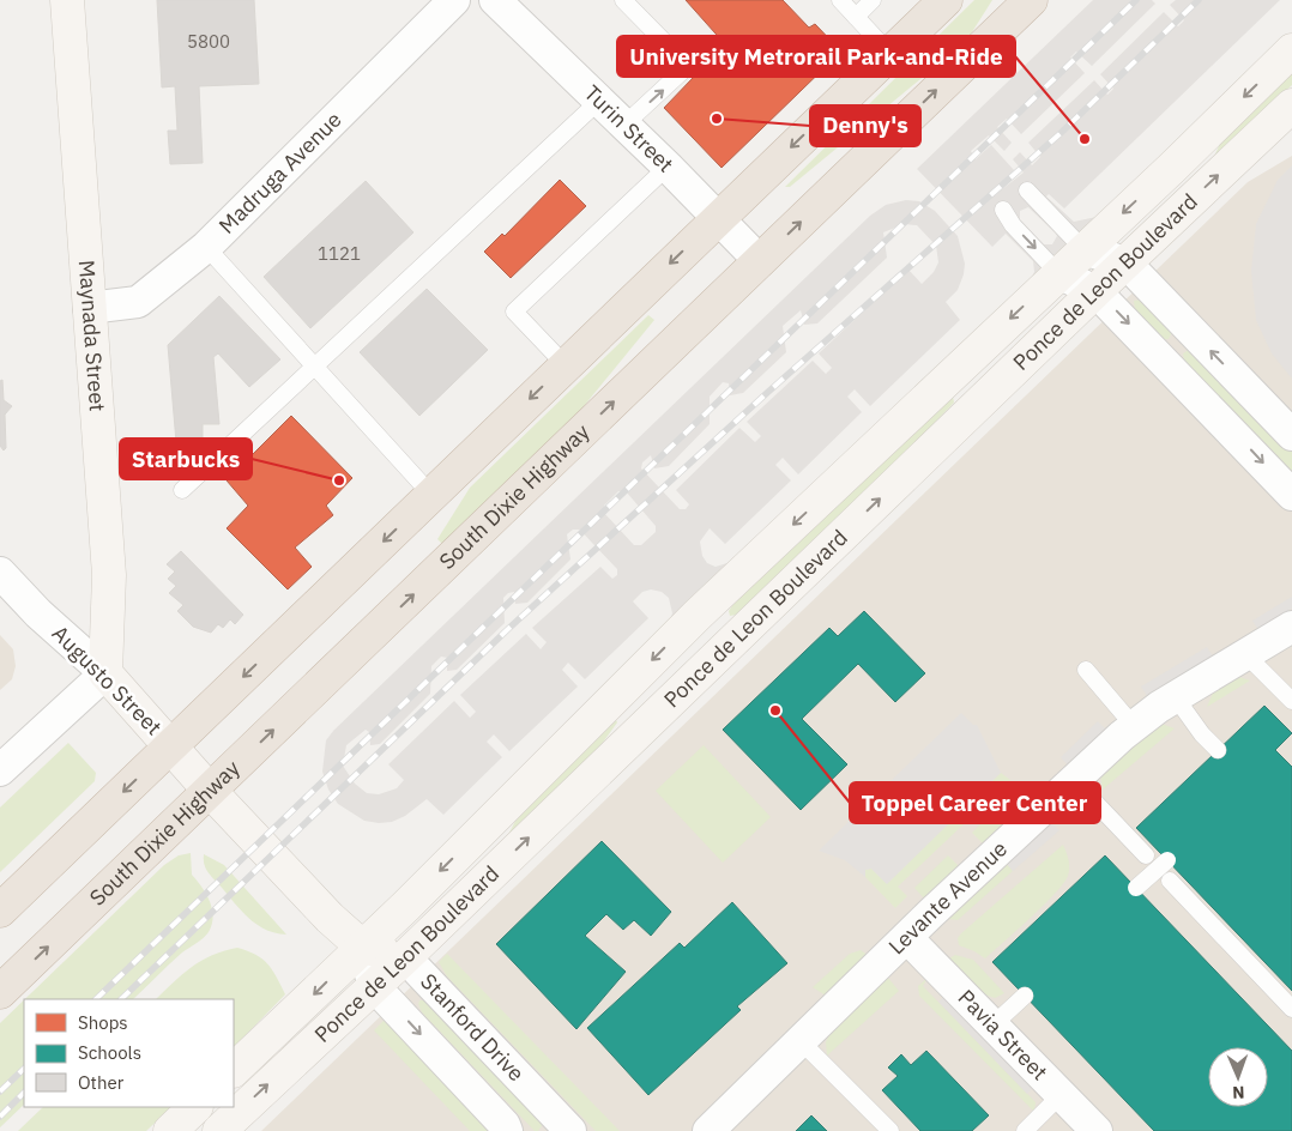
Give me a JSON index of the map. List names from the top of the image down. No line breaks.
{"streets":{"highway":["South Dixie Highway"],"street":["Turin Street","Madruga Avenue","Ponce de Leon Boulevard","Maynada Street","Augusto Street","Levante Avenue","Stanford Drive","Pavia Street"]},"crossings":[["Turin Street","South Dixie Highway"],["Madruga Avenue","Maynada Street"],["Ponce de Leon Boulevard","Stanford Drive"],["Maynada Street","Augusto Street"],["South Dixie Highway","Augusto Street"],["South Dixie Highway","Stanford Drive"],["Augusto Street","Stanford Drive"],["Levante Avenue","Pavia Street"]],"places":["Denny's","University Metrorail Park-and-Ride","Starbucks","Toppel Career Center"],"house_numbers":["5800","1121"],"legend":["Shops","Schools","Other"],"north":"bottom"}
